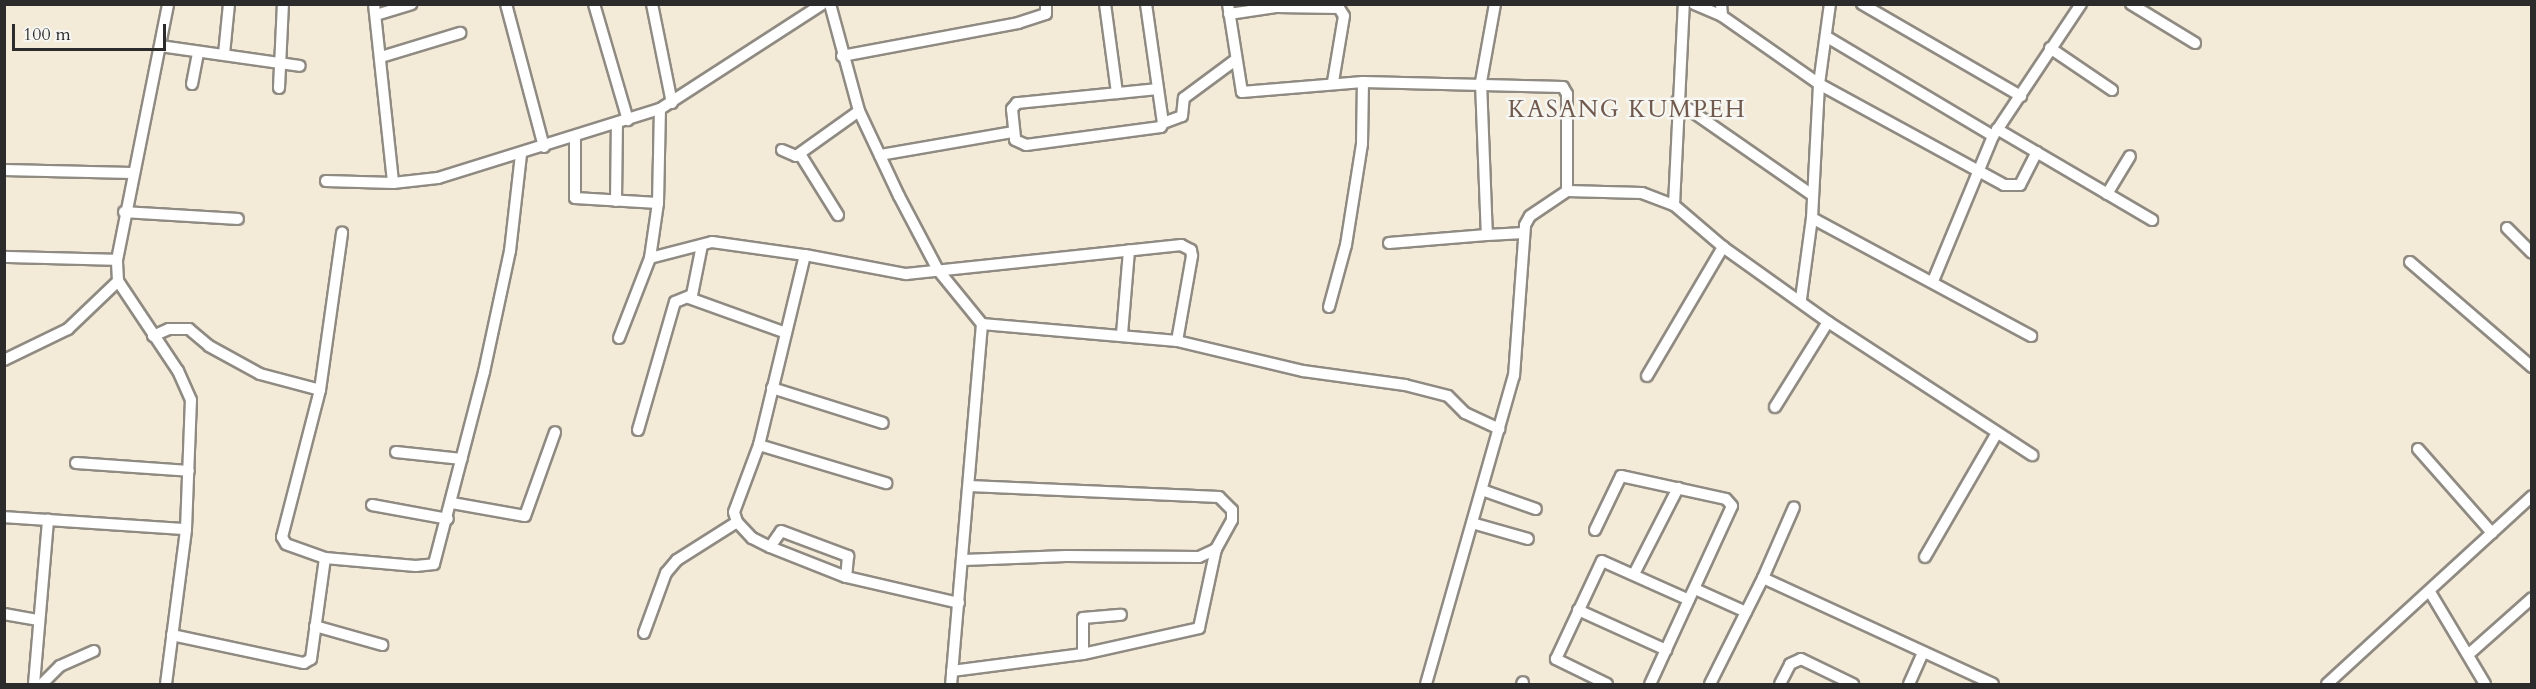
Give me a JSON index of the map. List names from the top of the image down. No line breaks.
{"districts":["KASANG KUMPEH"],"scale_bar":"100 m"}
